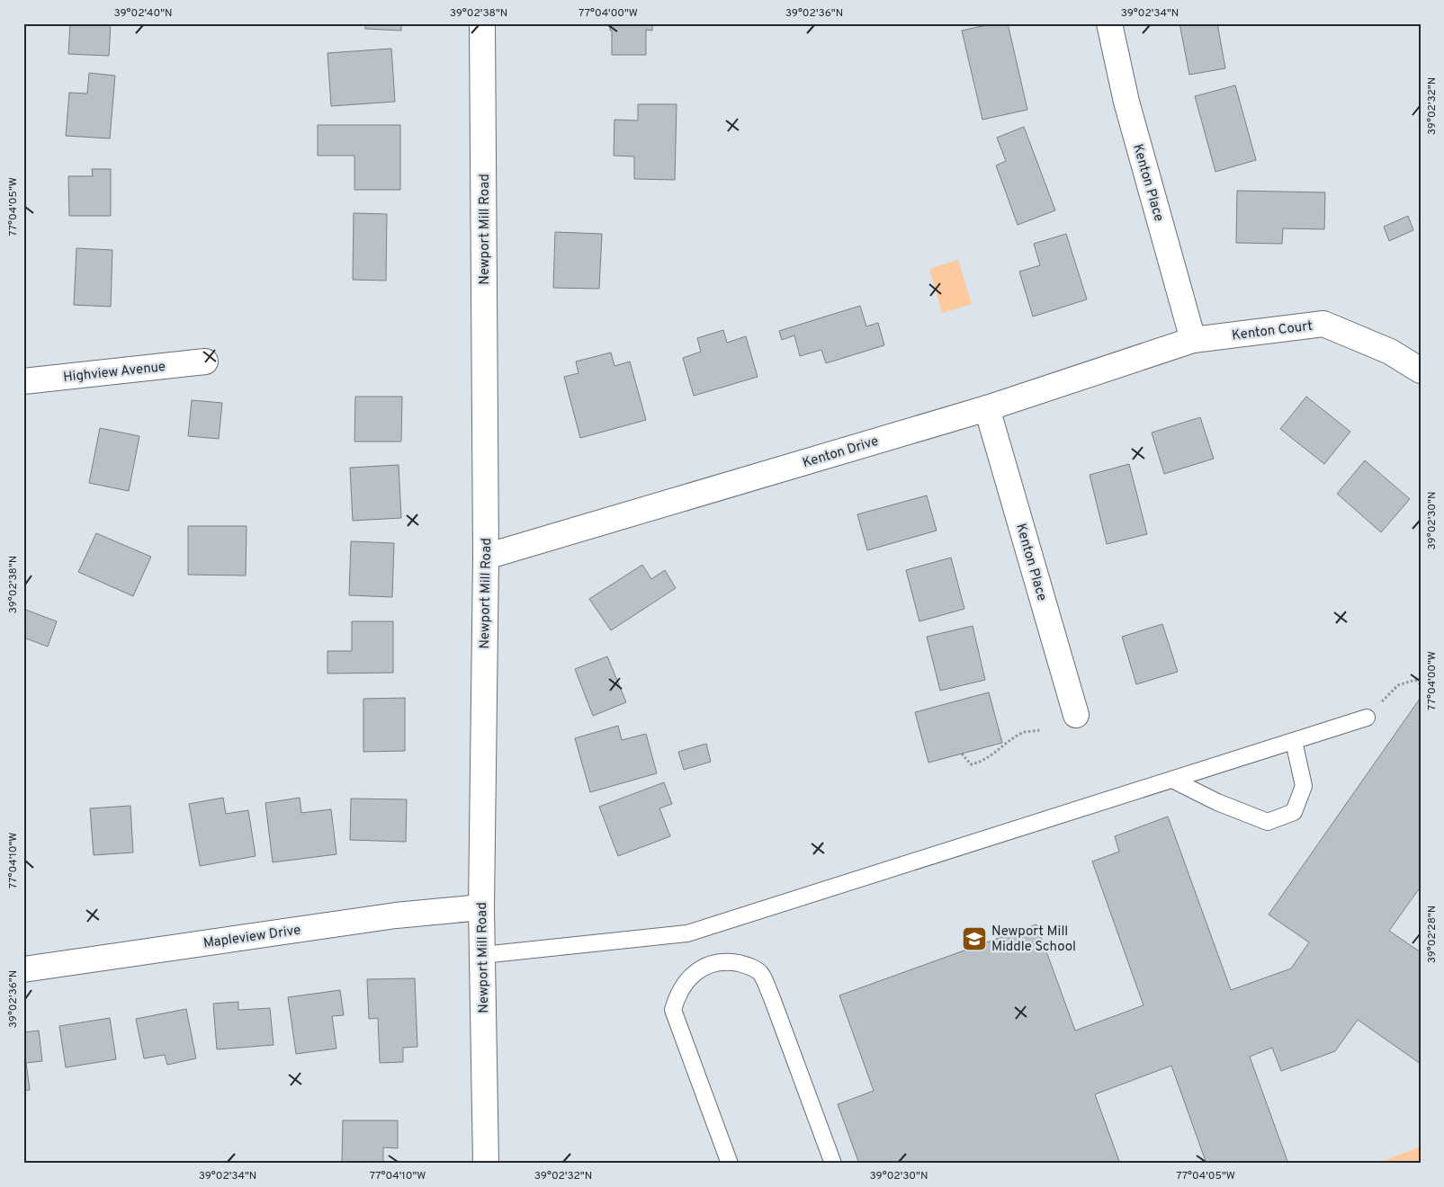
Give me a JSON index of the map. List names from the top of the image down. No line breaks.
{"streets":{"street":["Kenton Place","Newport Mill Road","Kenton Court","Highview Avenue","Kenton Drive","Mapleview Drive"]},"crossings":[["Kenton Place","Kenton Court"],["Kenton Place","Kenton Drive"],["Newport Mill Road","Kenton Drive"],["Newport Mill Road","Mapleview Drive"],["Kenton Court","Kenton Drive"]],"places":{"school or university":["Newport Mill Middle School"]},"coordinates":["39°02'40\"N","39°02'38\"N","77°04'00\"W","39°02'36\"N","39°02'34\"N","39°02'32\"N","77°04'05\"W","39°02'30\"N","77°04'10\"W","39°02'28\"N"]}
